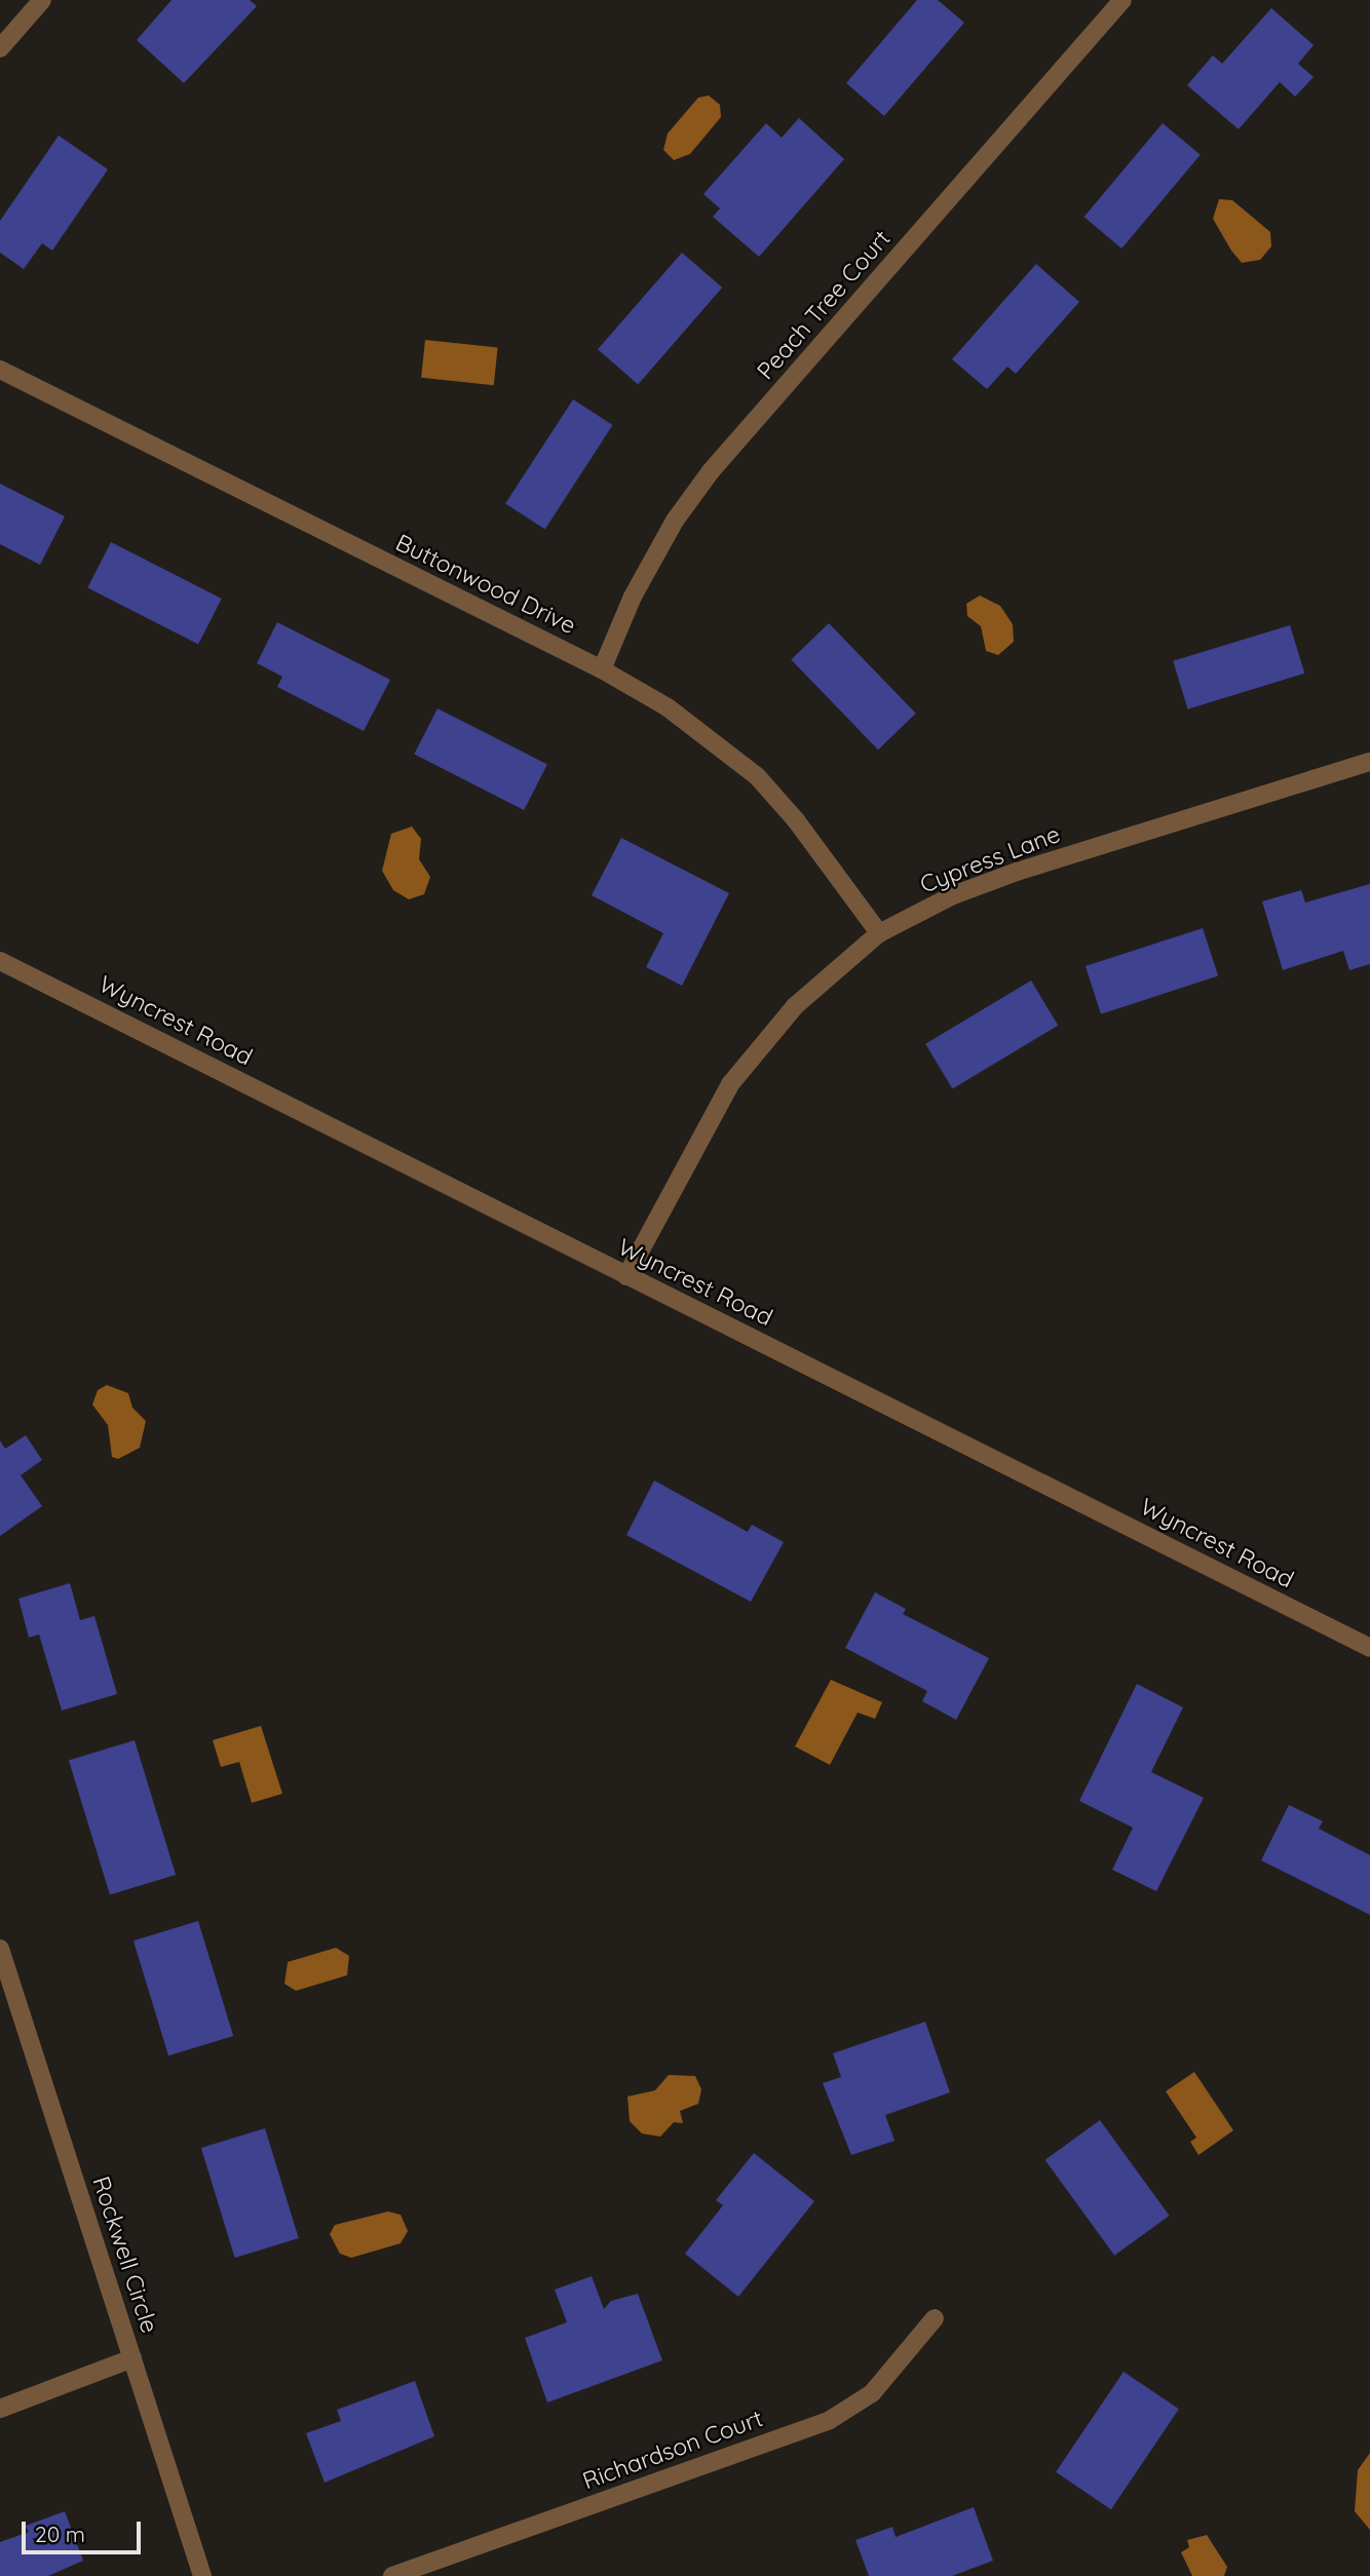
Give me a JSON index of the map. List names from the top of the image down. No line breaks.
{"streets":{"street":["Peach Tree Court","Buttonwood Drive","Cypress Lane","Wyncrest Road","Rockwell Circle","Richardson Court"]},"crossings":[["Peach Tree Court","Buttonwood Drive"],["Buttonwood Drive","Cypress Lane"],["Cypress Lane","Wyncrest Road"]],"scale_bar":"20 m"}
